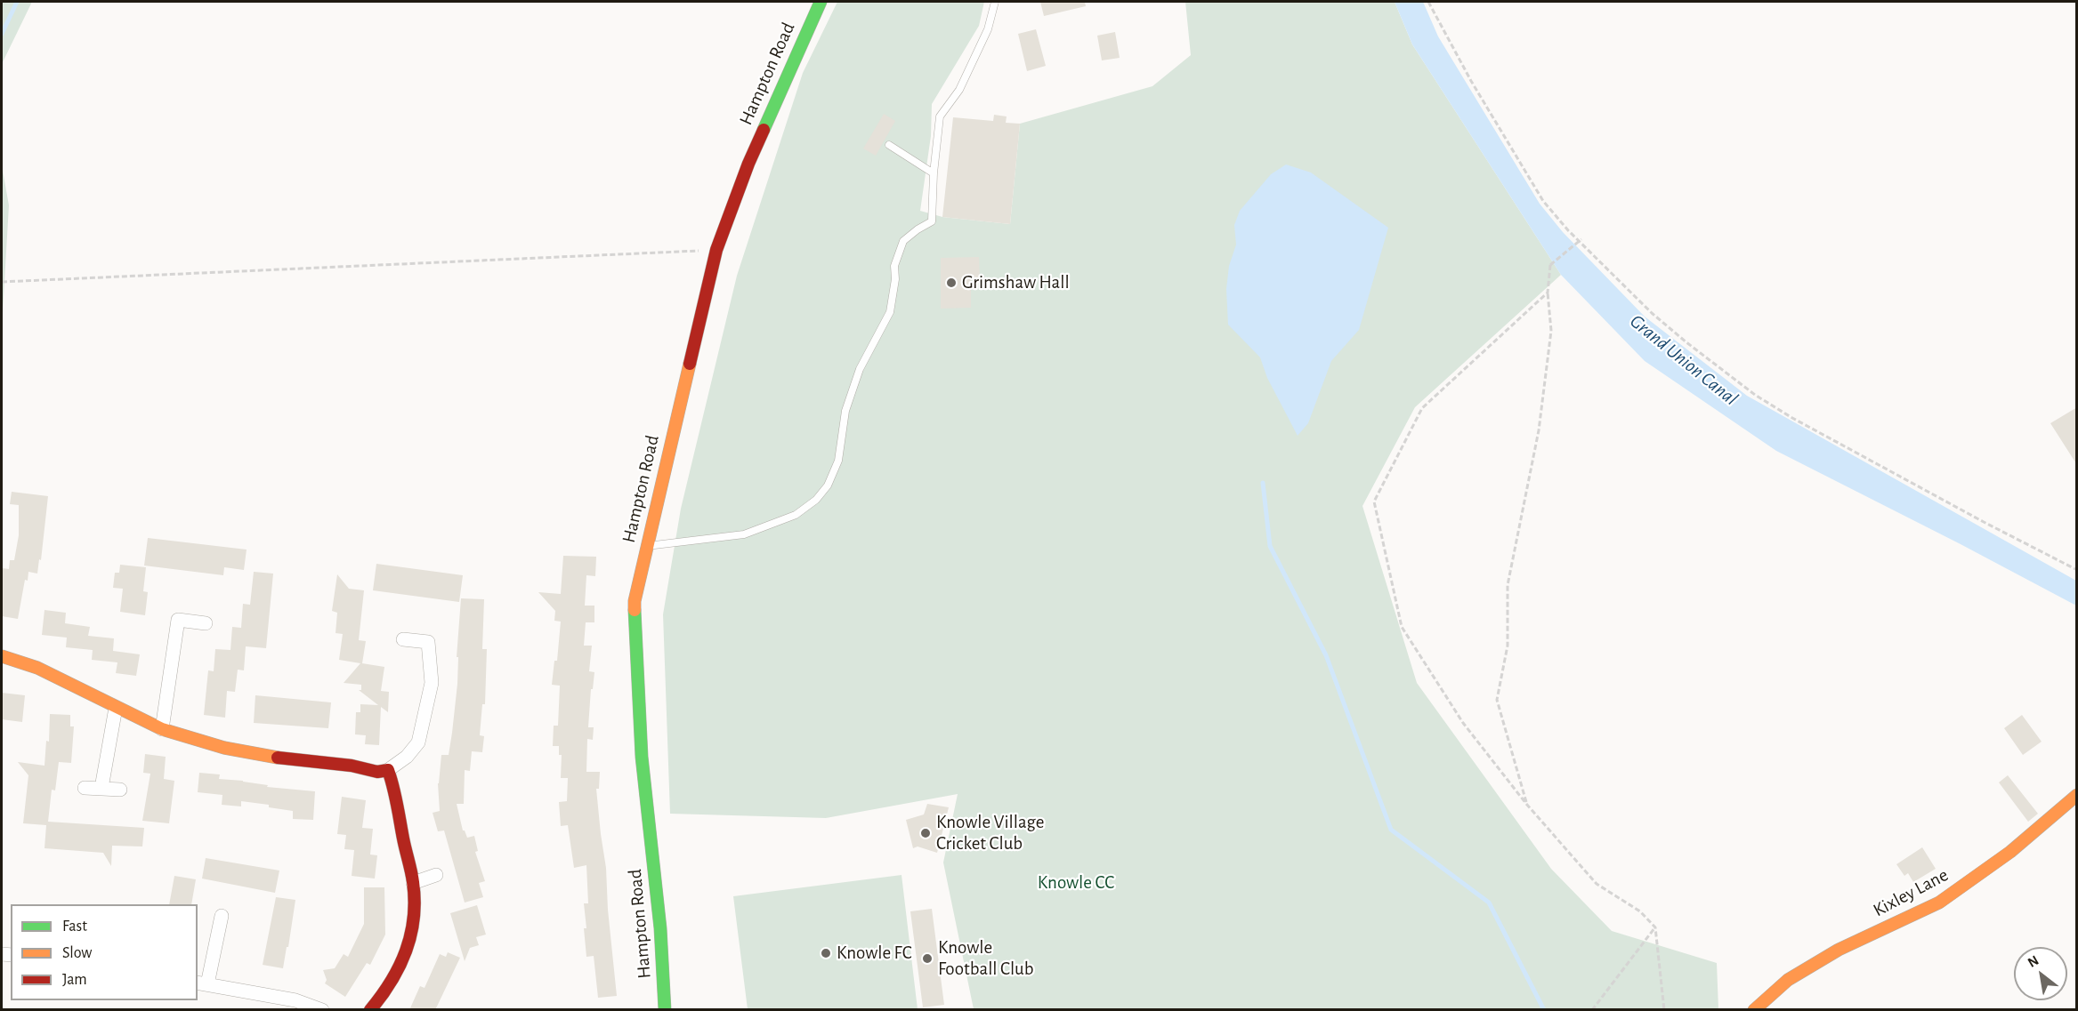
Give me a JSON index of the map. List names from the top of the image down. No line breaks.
{"streets":{"street":["Hampton Road","Kixley Lane"]},"water":["Grand Union Canal"],"parks":["Knowle CC"],"places":["Grimshaw Hall","Knowle Village Cricket Club","Knowle FC","Knowle Football Club"],"legend":["Fast","Slow","Jam"],"north":"top left"}
